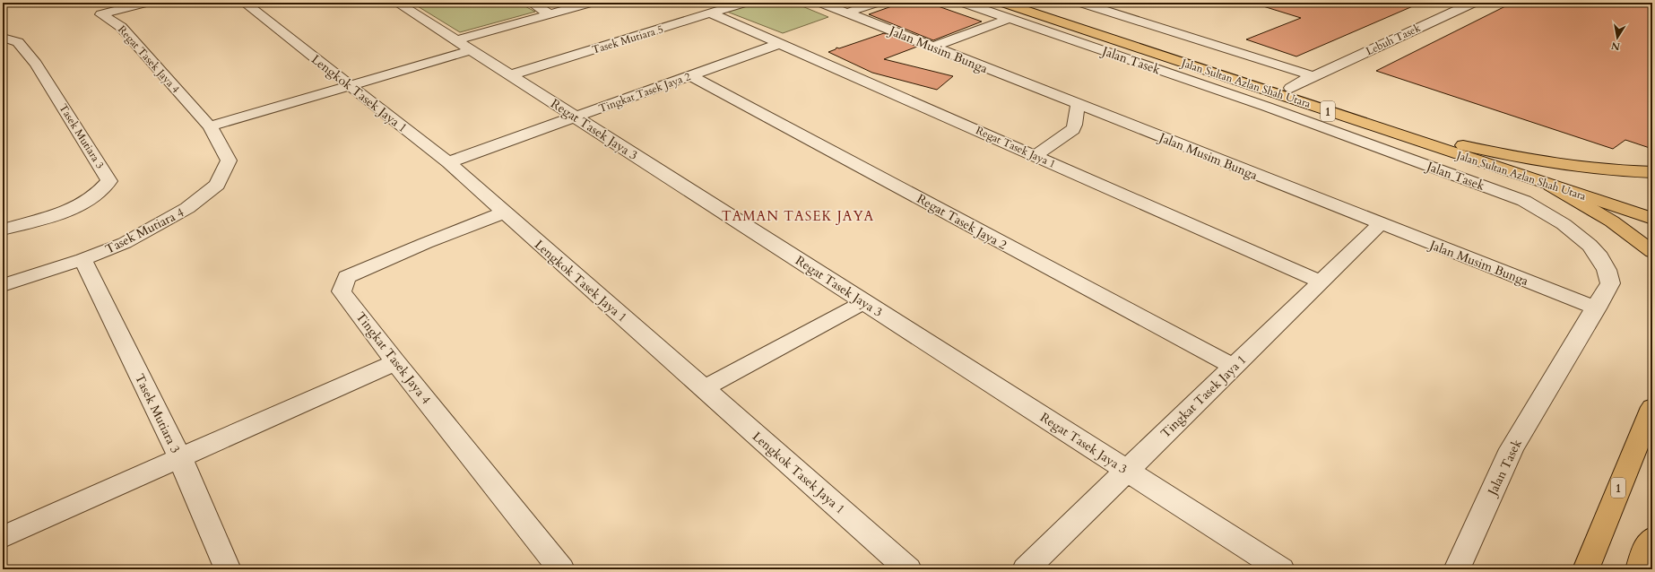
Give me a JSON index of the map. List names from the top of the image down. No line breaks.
{"streets":{"main road":["Jalan Sultan Azlan Shah Utara","1"],"street":["Tasek Mutiara 5","Lebuh Tasek","Jalan Musim Bunga","Regat Tasek Jaya 4","Jalan Tasek","Tingkat Tasek Jaya 2","Lengkok Tasek Jaya 1","Regat Tasek Jaya 3","Tasek Mutiara 3","Regat Tasek Jaya 1","Regat Tasek Jaya 2","Tasek Mutiara 4","Tingkat Tasek Jaya 4","Tingkat Tasek Jaya 1"]},"crossings":[["Tasek Mutiara 5","Regat Tasek Jaya 3"],["Tasek Mutiara 5","Regat Tasek Jaya 1"],["Lebuh Tasek","Jalan Sultan Azlan Shah Utara"],["Jalan Musim Bunga","Jalan Tasek"],["Jalan Musim Bunga","Tingkat Tasek Jaya 1"],["Regat Tasek Jaya 4","Tasek Mutiara 4"],["Jalan Tasek","Jalan Sultan Azlan Shah Utara"],["Tingkat Tasek Jaya 2","Lengkok Tasek Jaya 1"],["Tingkat Tasek Jaya 2","Regat Tasek Jaya 3"],["Tingkat Tasek Jaya 2","Regat Tasek Jaya 1"],["Tingkat Tasek Jaya 2","Regat Tasek Jaya 2"],["Lengkok Tasek Jaya 1","Tingkat Tasek Jaya 4"],["Regat Tasek Jaya 3","Tingkat Tasek Jaya 1"],["Tasek Mutiara 3","Tasek Mutiara 4"],["Regat Tasek Jaya 1","Tingkat Tasek Jaya 1"],["Regat Tasek Jaya 2","Tingkat Tasek Jaya 1"]],"districts":["TAMAN TASEK JAYA"],"north":"bottom"}
